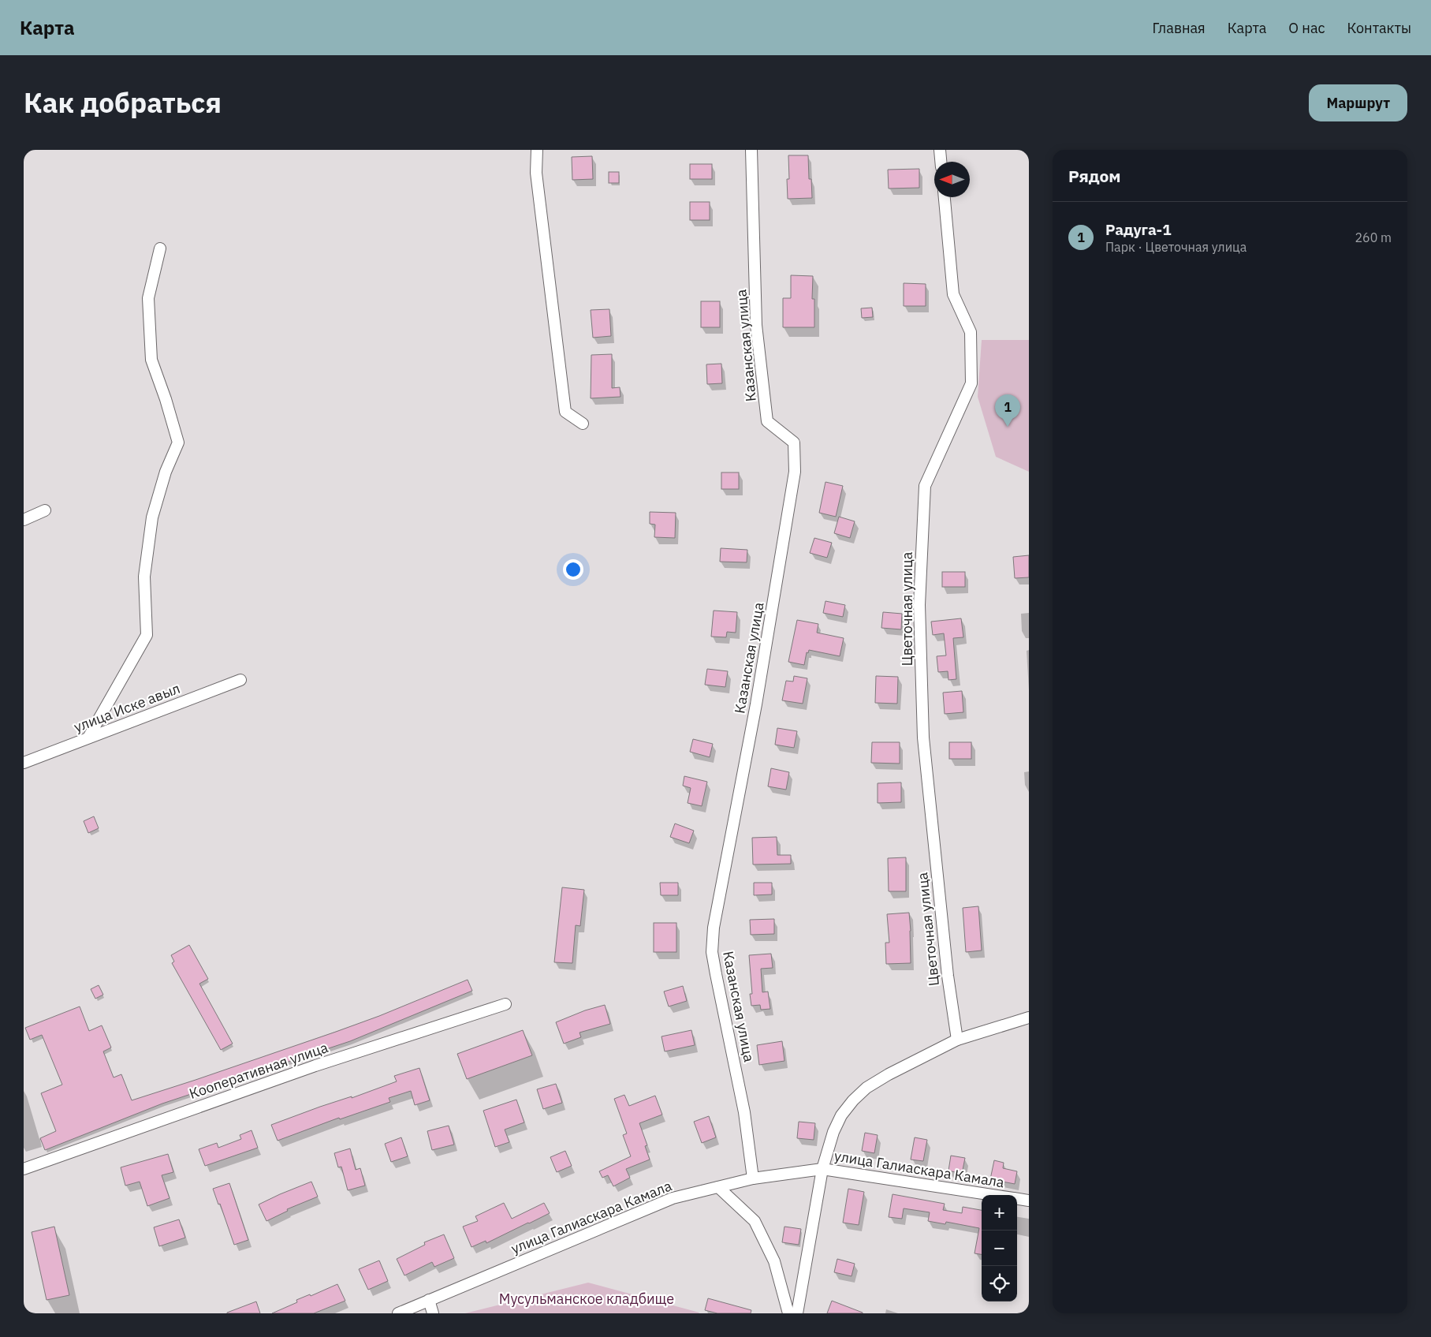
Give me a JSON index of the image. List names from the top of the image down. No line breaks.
{"streets":{"street":["Казанская улица","Цветочная улица","улица Иске авыл","Кооперативная улица","улица Галиаскара Камала"]},"crossings":[["Казанская улица","улица Галиаскара Камала"]],"parks":["Мусульманское кладбище"],"north":"left","page":{"header":"Карта","nav":["Главная","Карта","О нас","Контакты"],"title":"Как добраться","buttons":"Маршрут","heading":"Рядом","list":[{"mark":"1","name":"Радуга-1","note":"Парк · Цветочная улица","value":"260 m"}],"pins":"1","map_buttons":["+","−"]}}
